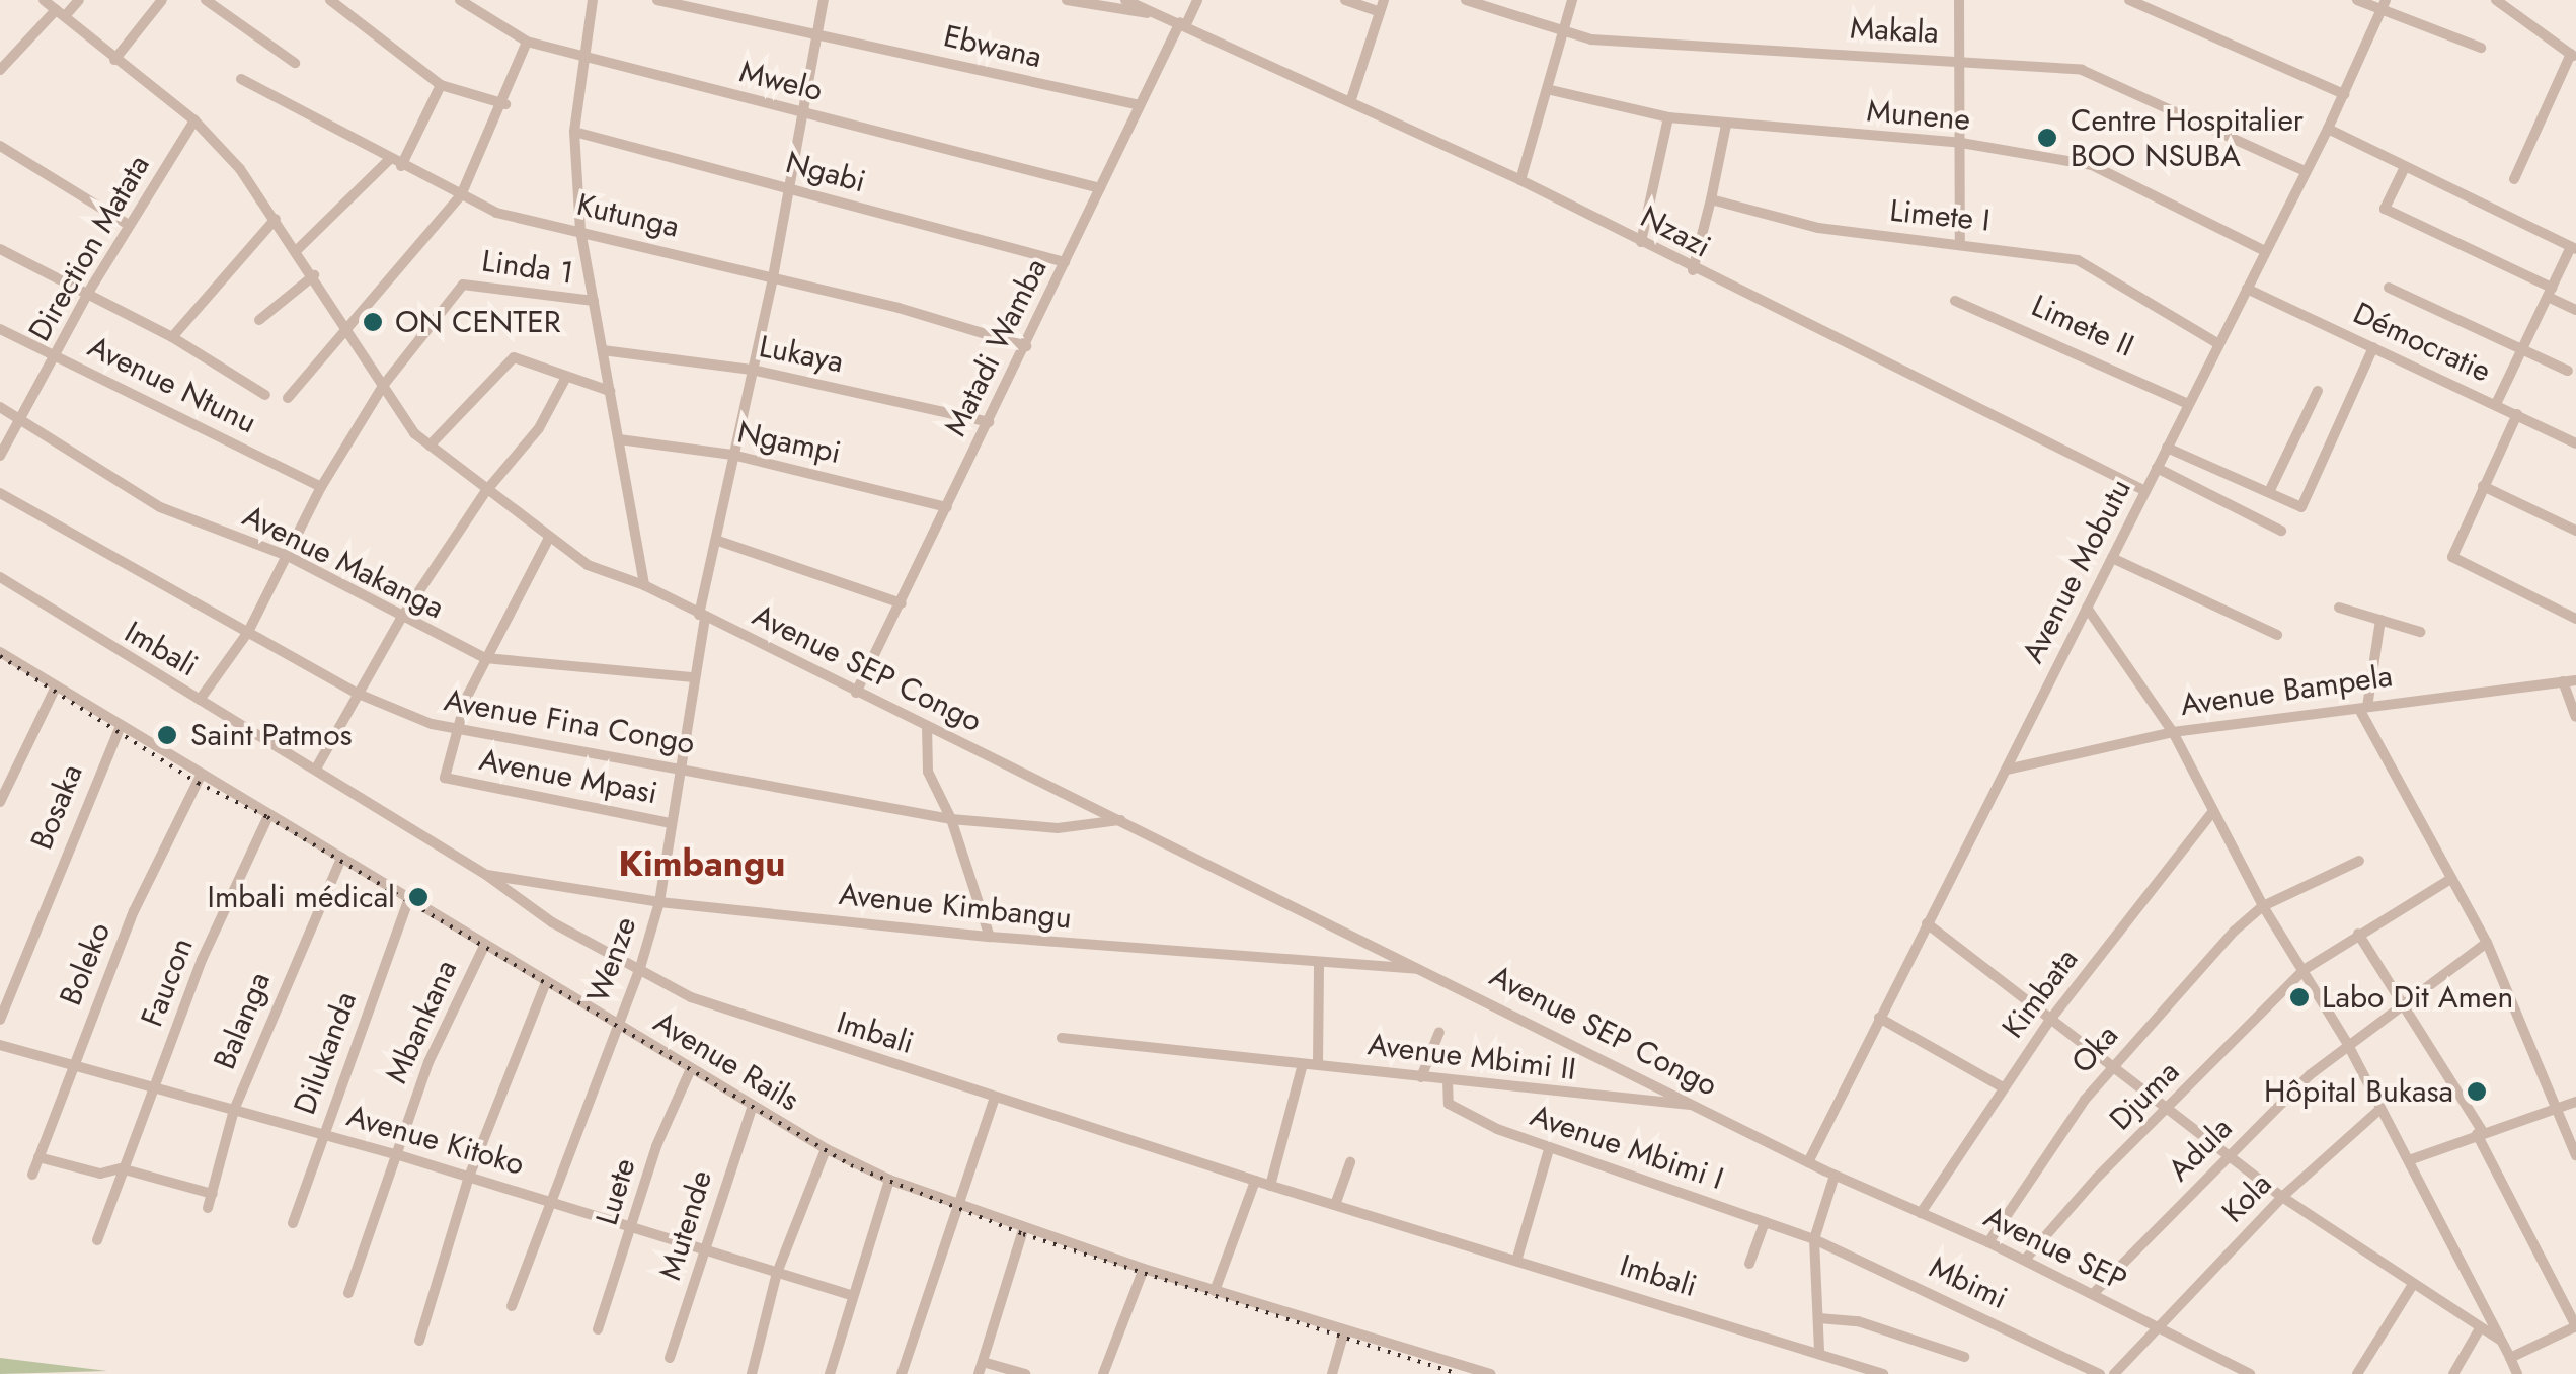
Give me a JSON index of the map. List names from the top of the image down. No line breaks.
{"streets":{"street":["Makala","Ebwana","Mwelo","Munene","Ngabi","Kutunga","Limete I","Nzazi","Direction Matata","Linda 1","Limete II","Démocratie","Matadi Wamba","Lukaya","Avenue Ntunu","Ngampi","Avenue Makanga","Avenue Mobutu","Imbali","Avenue SEP Congo","Avenue Bampela","Avenue Fina Congo","Avenue Mpasi","Bosaka","Avenue Kimbangu","Wenze","Boleko","Faucon","Kimbata","Balanga","Mbankana","Oka","Dilukanda","Avenue Mbimi II","Avenue Rails","Djuma","Avenue Kitoko","Avenue Mbimi I","Adula","Luete","Kola","Mutende","Avenue SEP","Mbimi"]},"crossings":[["Makala","Avenue Mobutu"],["Ebwana","Matadi Wamba"],["Ebwana","Wenze"],["Mwelo","Matadi Wamba"],["Mwelo","Wenze"],["Munene","Avenue Mobutu"],["Ngabi","Matadi Wamba"],["Ngabi","Wenze"],["Kutunga","Matadi Wamba"],["Kutunga","Wenze"],["Limete I","Avenue Mobutu"],["Nzazi","Matadi Wamba"],["Nzazi","Avenue Mobutu"],["Direction Matata","Avenue Ntunu"],["Direction Matata","Avenue Makanga"],["Direction Matata","Avenue SEP Congo"],["Linda 1","Avenue SEP Congo"],["Limete II","Avenue Mobutu"],["Démocratie","Avenue Mobutu"],["Matadi Wamba","Lukaya"],["Matadi Wamba","Ngampi"],["Matadi Wamba","Avenue SEP Congo"],["Lukaya","Wenze"],["Ngampi","Wenze"],["Avenue Makanga","Wenze"],["Avenue Mobutu","Avenue SEP Congo"],["Avenue Mobutu","Avenue Bampela"],["Imbali","Avenue Kimbangu"],["Imbali","Wenze"],["Avenue SEP Congo","Avenue Fina Congo"],["Avenue SEP Congo","Avenue Kimbangu"],["Avenue SEP Congo","Wenze"],["Avenue SEP Congo","Avenue Mbimi II"],["Avenue SEP Congo","Avenue SEP"],["Avenue Fina Congo","Avenue Mpasi"],["Avenue Fina Congo","Wenze"],["Avenue Mpasi","Wenze"],["Bosaka","Avenue Rails"],["Avenue Kimbangu","Wenze"],["Wenze","Avenue Rails"],["Wenze","Avenue Kitoko"],["Boleko","Avenue Rails"],["Boleko","Avenue Kitoko"],["Faucon","Avenue Rails"],["Faucon","Avenue Kitoko"],["Kimbata","Avenue SEP"],["Balanga","Avenue Rails"],["Balanga","Avenue Kitoko"],["Mbankana","Avenue Rails"],["Mbankana","Avenue Kitoko"],["Oka","Avenue SEP"],["Dilukanda","Avenue Rails"],["Dilukanda","Avenue Kitoko"],["Avenue Mbimi II","Avenue Mbimi I"],["Avenue Rails","Luete"],["Avenue Rails","Mutende"],["Djuma","Avenue SEP"],["Avenue Kitoko","Luete"],["Avenue Kitoko","Mutende"],["Avenue Mbimi I","Mbimi"],["Adula","Avenue SEP"],["Kola","Avenue SEP"]],"districts":["Kimbangu"],"places":["Centre Hospitalier BOO NSUBA","ON CENTER","Saint Patmos","Imbali médical","Labo Dit Amen","Hôpital Bukasa"]}
